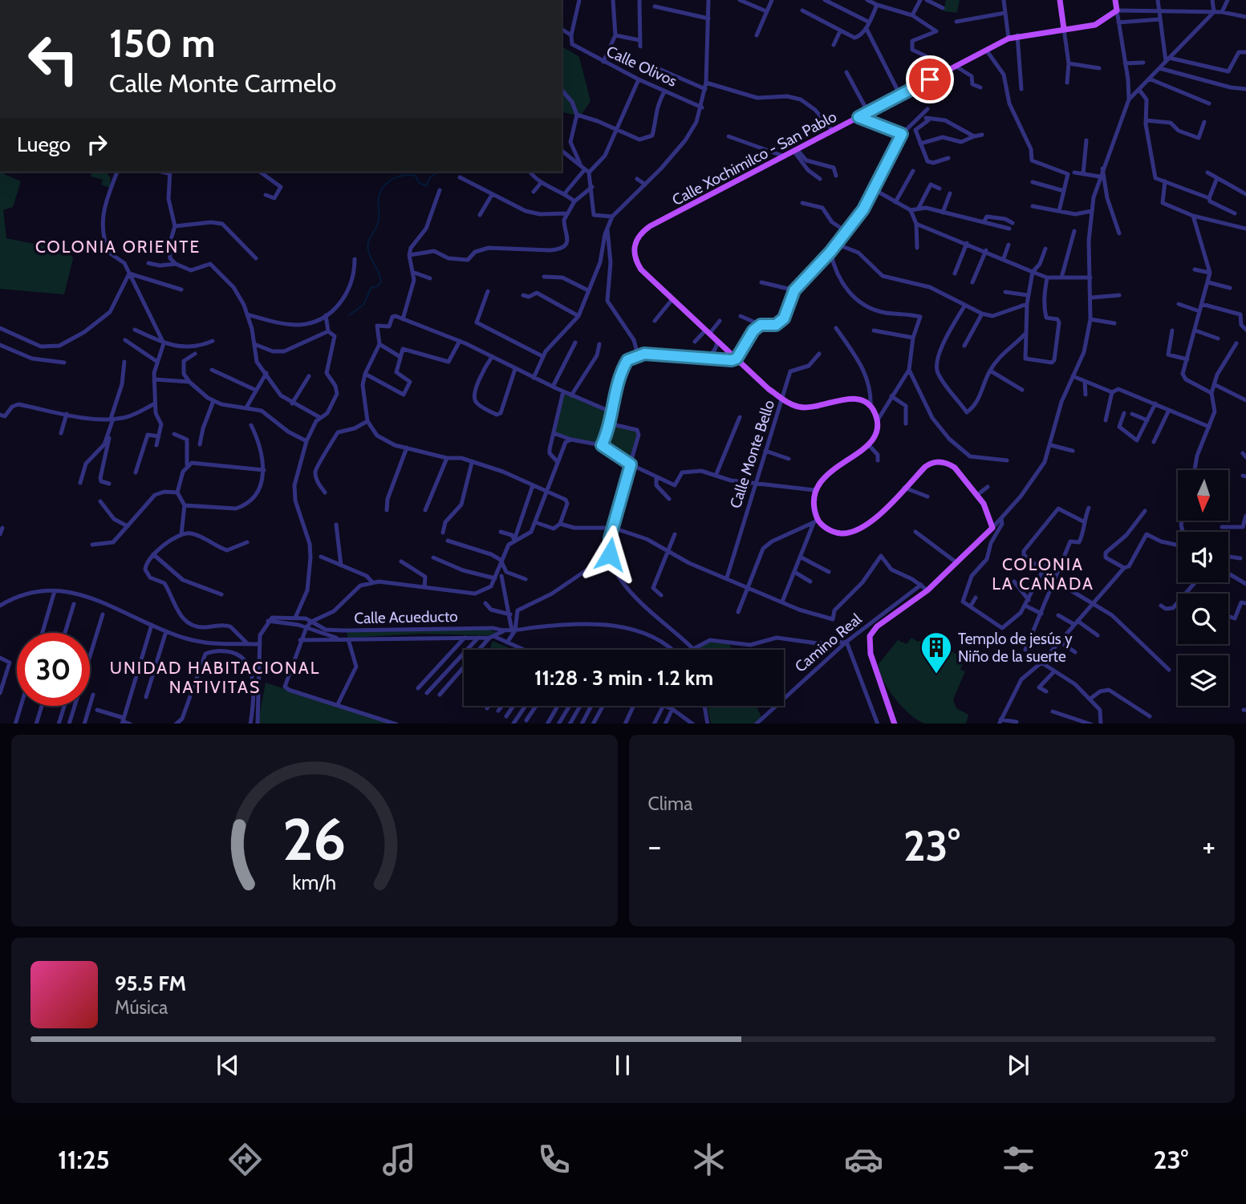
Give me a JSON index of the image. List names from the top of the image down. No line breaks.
{"streets":{"main road":["Calle Xochimilco - San Pablo"],"street":["Calle Olivos","Calle Monte Bello","Calle Acueducto","Camino Real"]},"crossings":[["Calle Xochimilco - San Pablo","Calle Monte Bello"]],"districts":["COLONIA ORIENTE","COLONIA LA CAÑADA","UNIDAD HABITACIONAL NATIVITAS"],"places":{"building":["Templo de jesús y Niño de la suerte"]},"north":"bottom","page":{"turn":["150 m","Calle Monte Carmelo"],"then":"Luego","limit":"30","trip":"11:28 · 3 min · 1.2 km","tile":"Clima","heat":["−","23°","+"],"song":["95.5 FM","Música"],"tabs":["11:25","23°"],"gauge":["26","km/h"]}}
